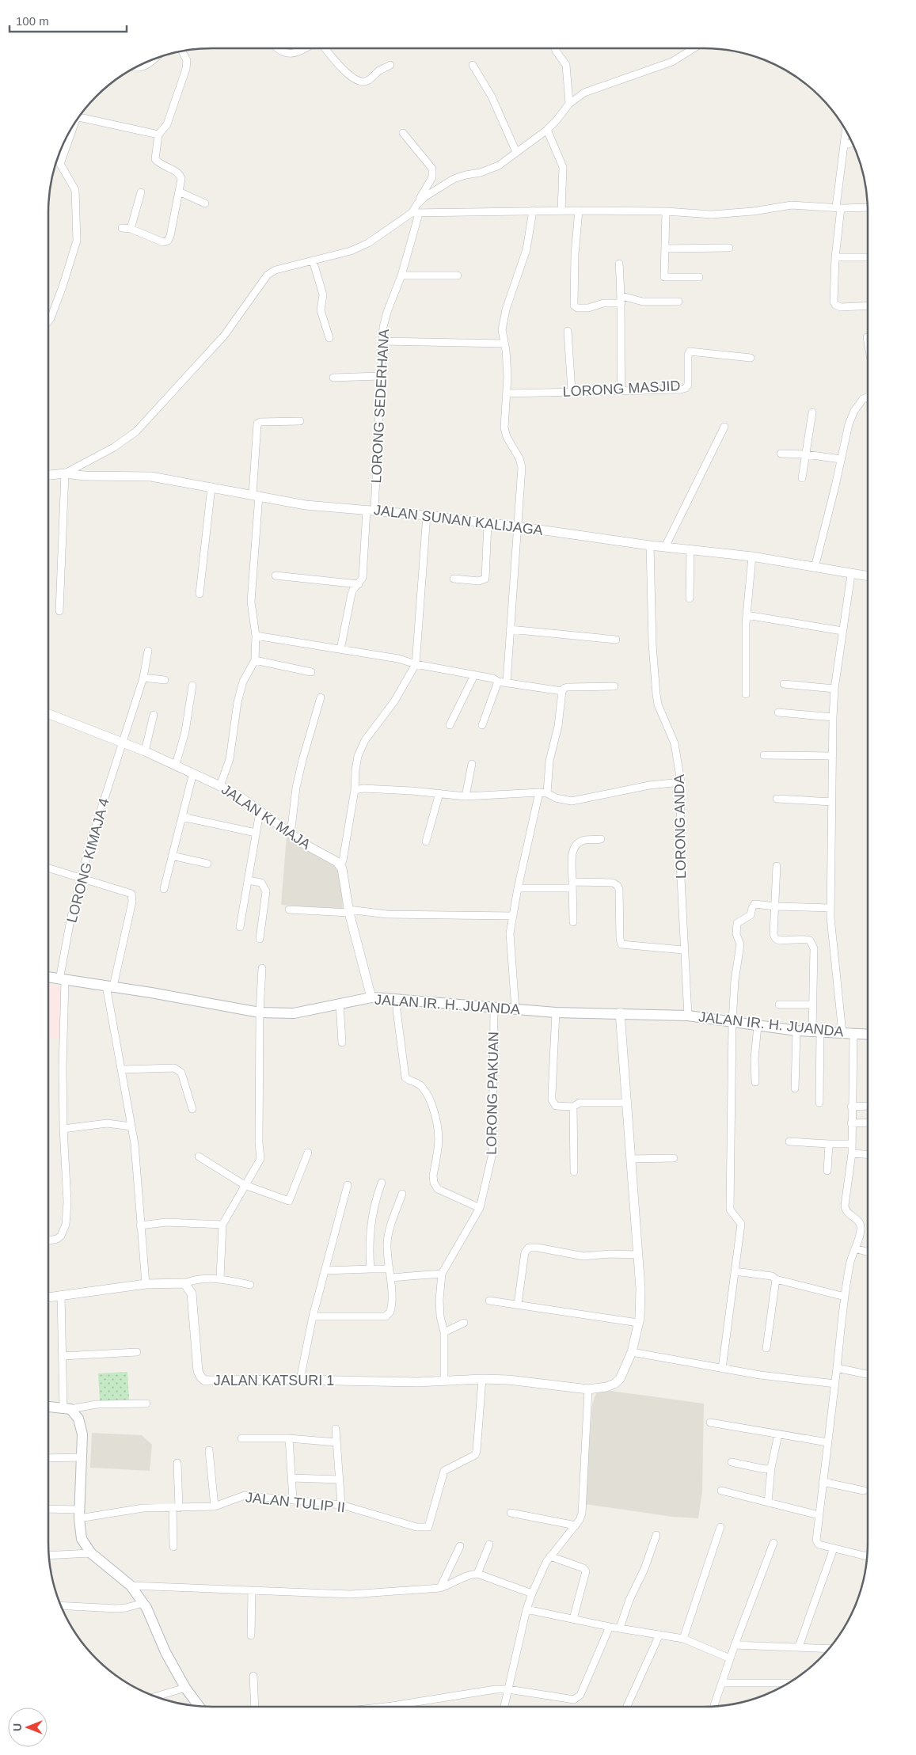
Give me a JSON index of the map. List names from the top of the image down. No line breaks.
{"streets":{"main road":["JALAN IR. H. JUANDA"],"street":["LORONG MASJID","LORONG SEDERHANA","JALAN SUNAN KALIJAGA","JALAN KI MAJA","LORONG ANDA","LORONG KIMAJA 4","LORONG PAKUAN","JALAN KATSURI 1","JALAN TULIP II"]},"crossings":[["LORONG SEDERHANA","JALAN SUNAN KALIJAGA"],["JALAN SUNAN KALIJAGA","LORONG ANDA"],["JALAN KI MAJA","LORONG KIMAJA 4"],["LORONG ANDA","JALAN IR. H. JUANDA"],["LORONG KIMAJA 4","JALAN IR. H. JUANDA"],["JALAN IR. H. JUANDA","LORONG PAKUAN"],["LORONG PAKUAN","JALAN KATSURI 1"],["JALAN KATSURI 1","JALAN TULIP II"]],"scale_bar":"100 m","north":"left"}
